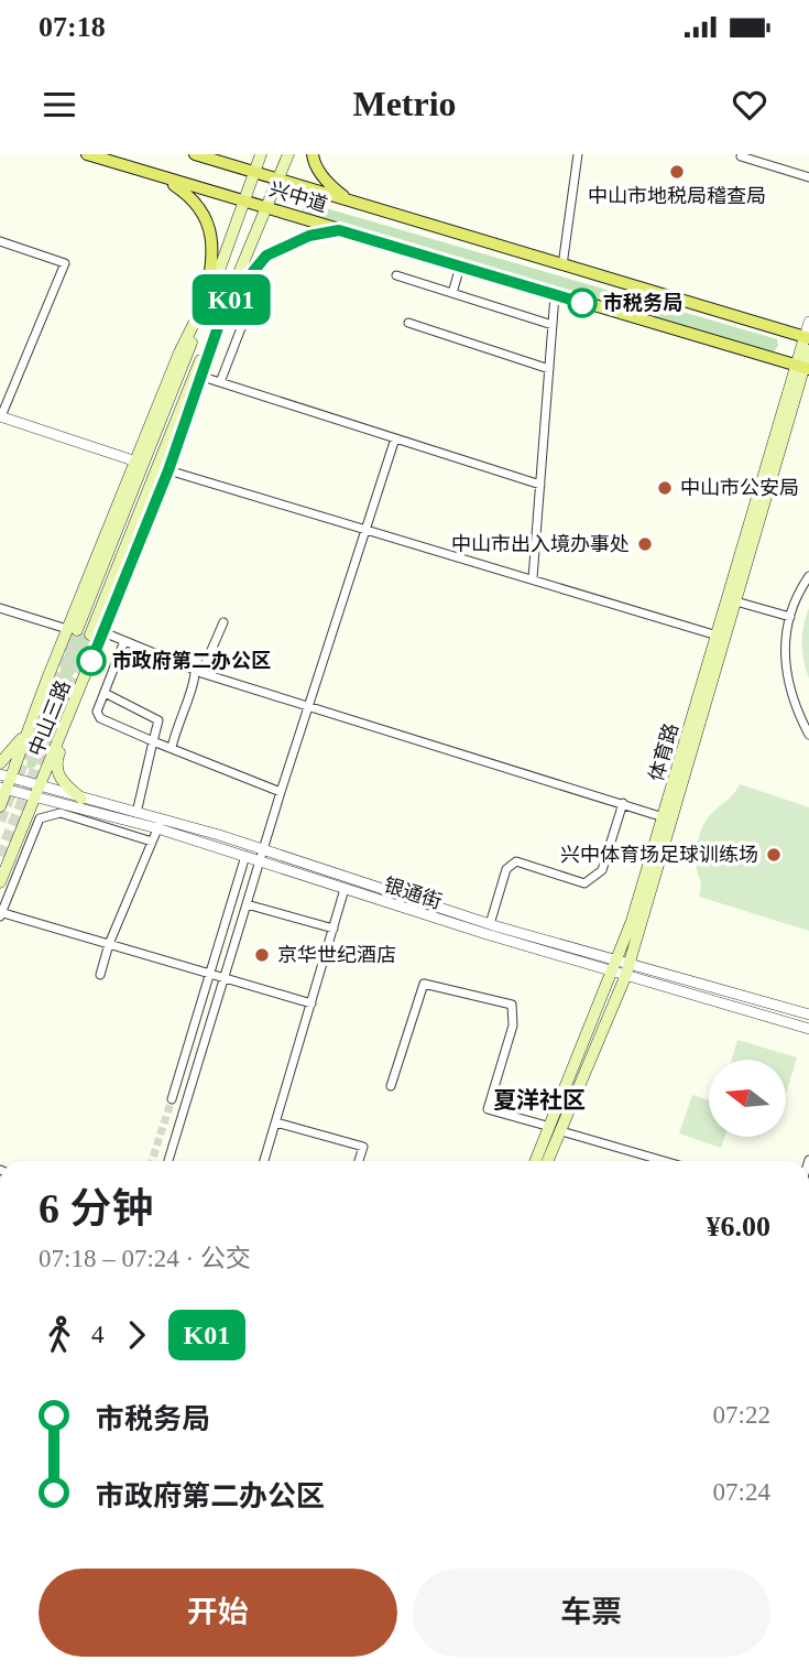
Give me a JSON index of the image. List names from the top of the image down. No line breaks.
{"streets":{"main road":["兴中道","中山三路","体育路"],"street":["银通街"]},"crossings":[["兴中道","中山三路"],["兴中道","体育路"],["中山三路","银通街"],["体育路","银通街"]],"districts":["夏洋社区"],"places":["中山市地税局稽查局","市税务局","中山市公安局","中山市出入境办事处","市政府第二办公区","兴中体育场足球训练场","京华世纪酒店"],"lines":["bus line K01"],"north":"left","page":{"status":"07:18","header":"Metrio","on_map":"K01","heading":["6 分钟","07:18 – 07:24 · 公交","¥6.00"],"legs":["4","K01"],"list":[{"name":"市税务局","value":"07:22"},{"name":"市政府第二办公区","value":"07:24"}],"buttons":["开始","车票"]}}
